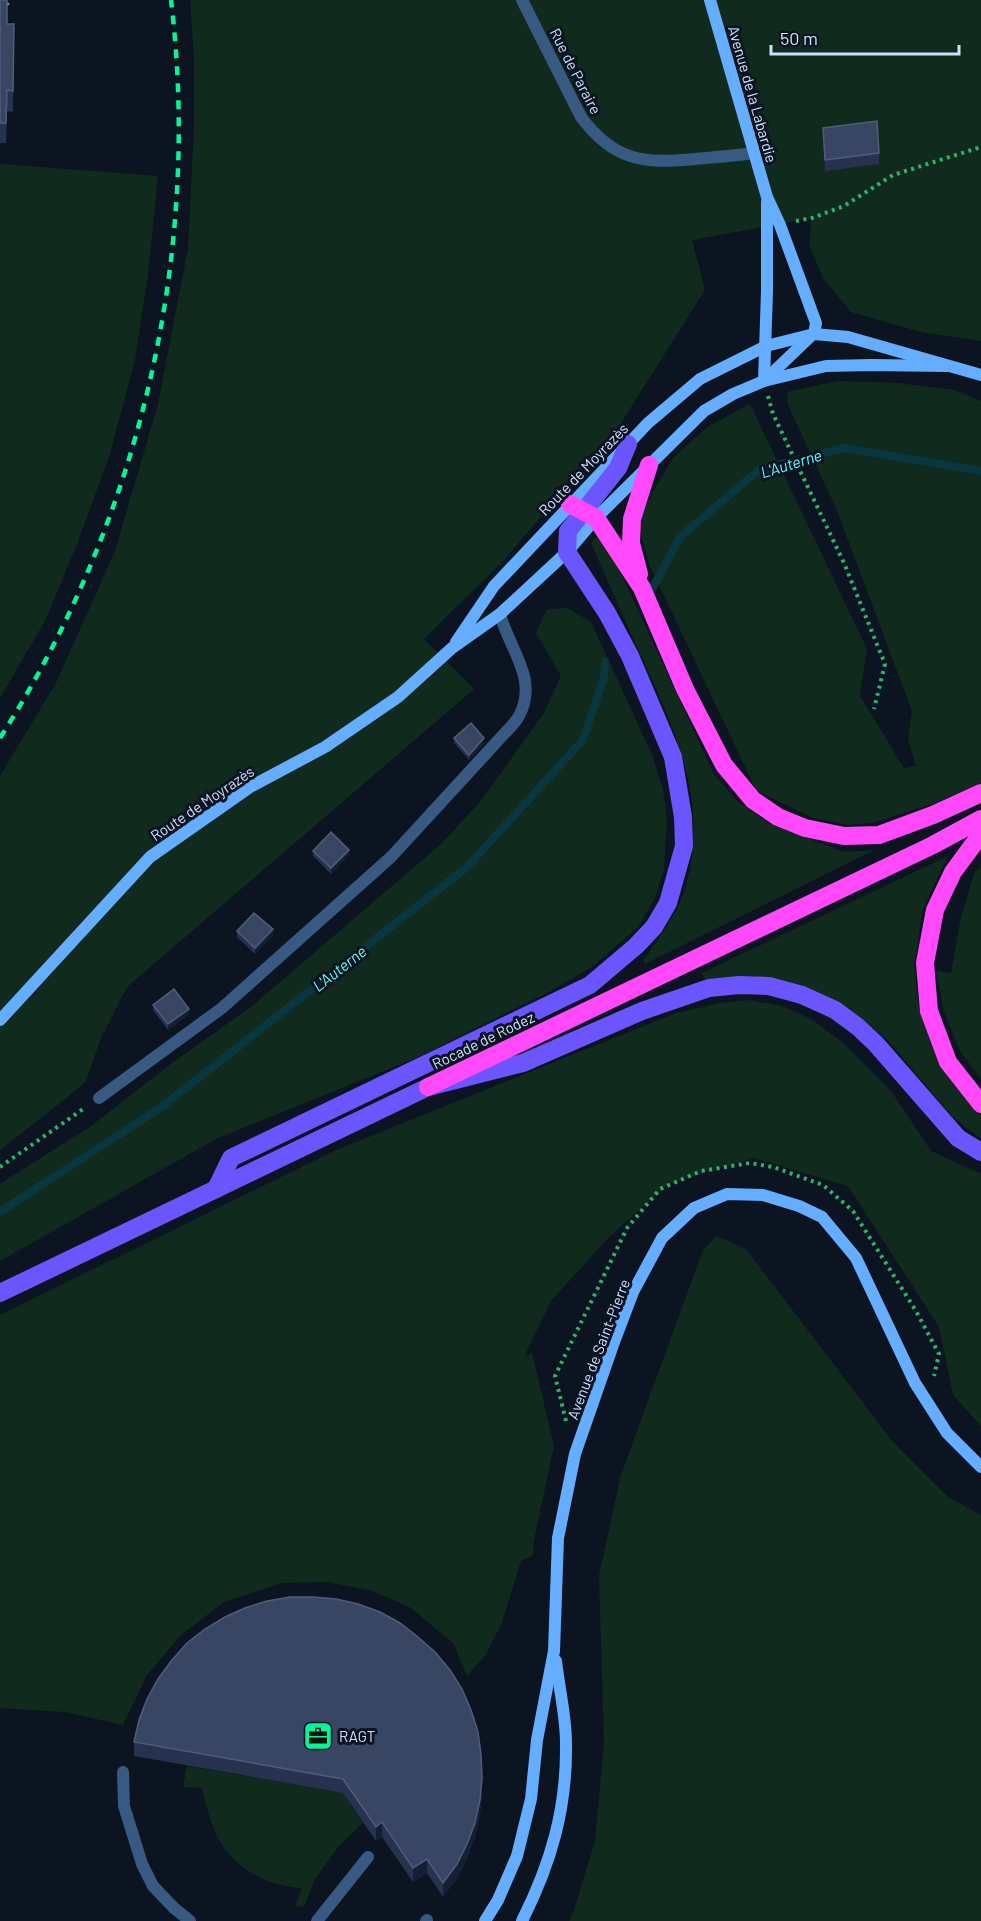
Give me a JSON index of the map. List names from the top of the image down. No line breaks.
{"streets":{"highway":["Rocade de Rodez"],"street":["Rue de Paraire","Avenue de la Labardie","Route de Moyrazès","Avenue de Saint-Pierre"]},"crossings":[["Rue de Paraire","Avenue de la Labardie"],["Avenue de la Labardie","Route de Moyrazès"]],"water":["L'Auterne"],"places":{"office":["RAGT"]},"scale_bar":"50 m"}
